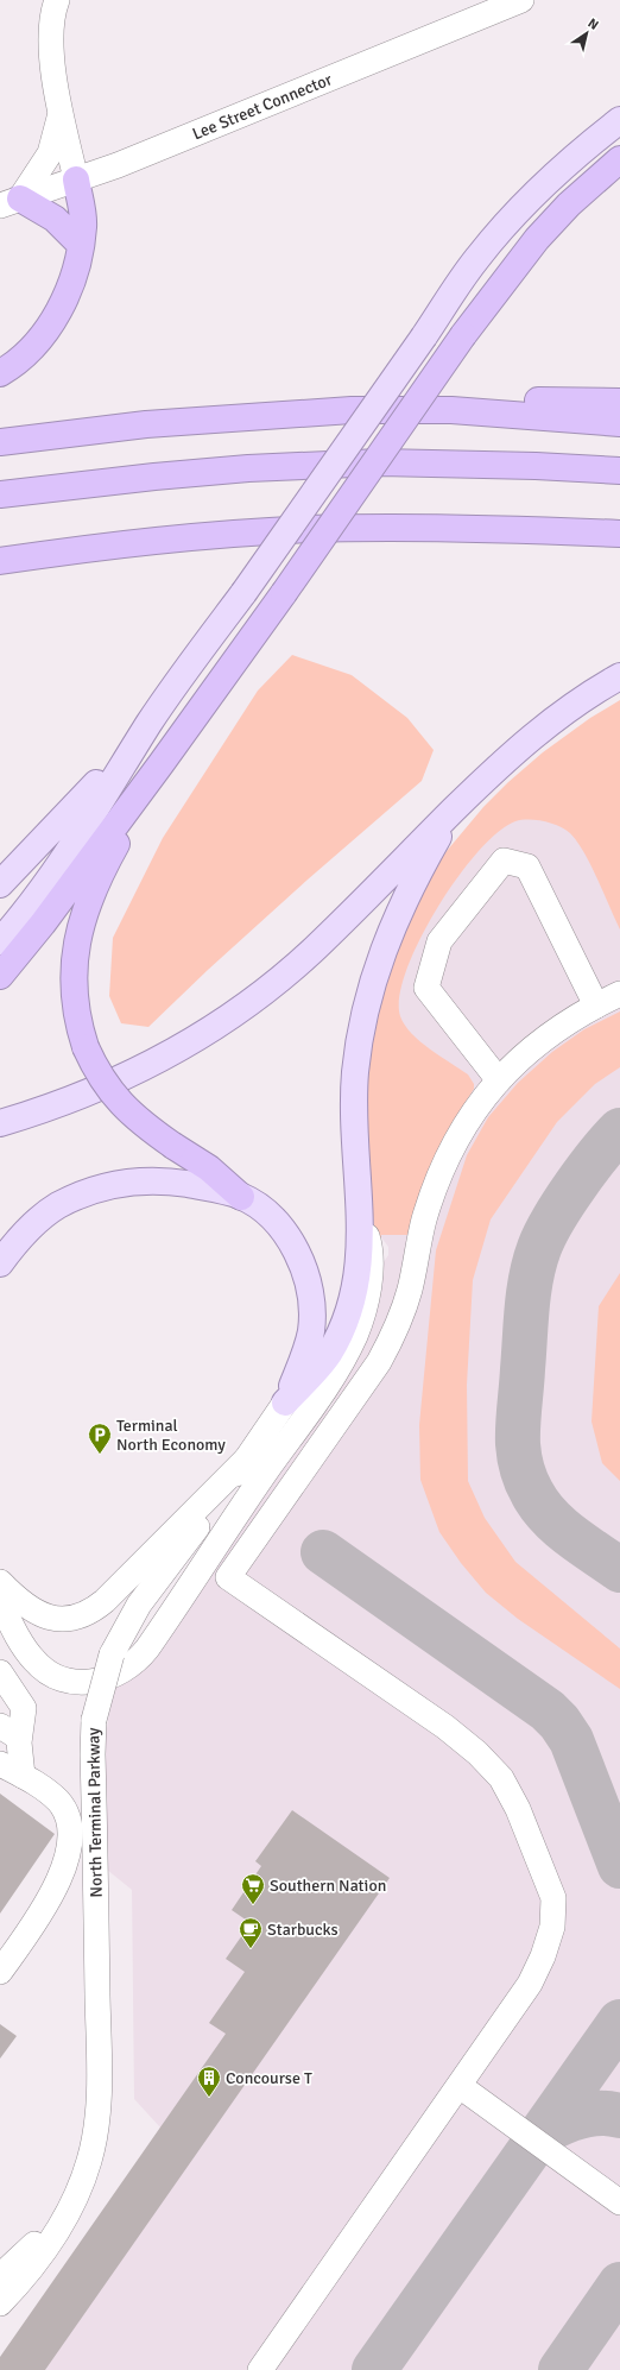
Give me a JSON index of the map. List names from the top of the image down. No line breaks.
{"streets":{"street":["Lee Street Connector","North Terminal Parkway"]},"places":{"parking":["Terminal North Economy"],"supermarket":["Southern Nation"],"cafe":["Starbucks"],"building":["Concourse T"]},"north":"top right"}
